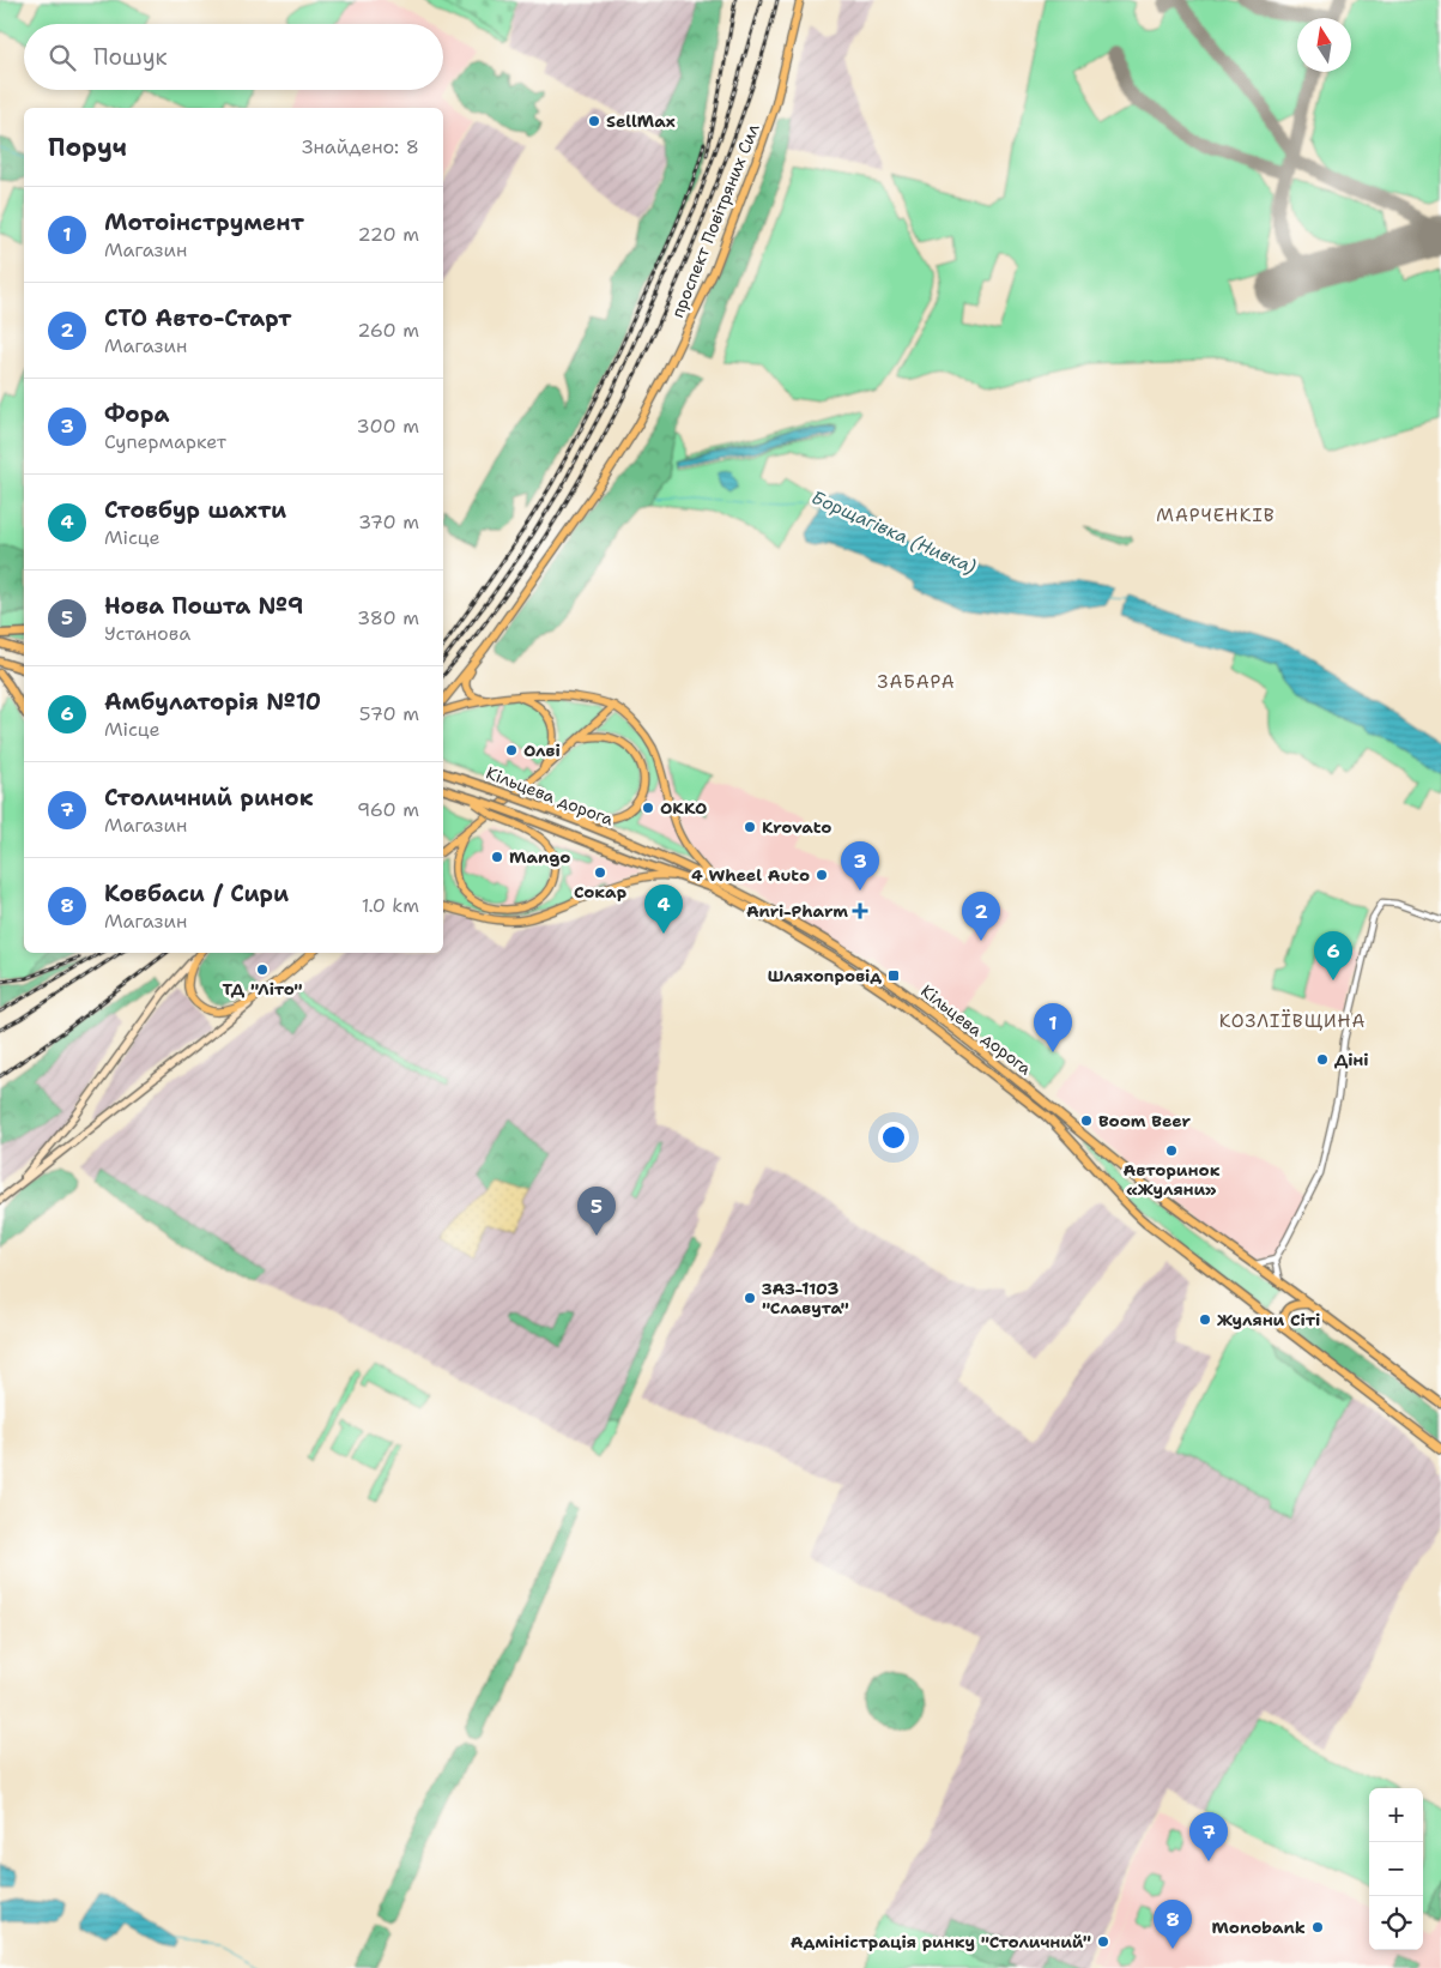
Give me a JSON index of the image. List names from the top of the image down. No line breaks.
{"streets":{"highway":["Кільцева дорога"],"main road":["проспект Повітряних Сил"]},"districts":["МАРЧЕНКІВ","ЗАБАРА","КОЗЛІЇВЩИНА"],"water":["Борщагівка (Нивка)"],"places":{"other":["SellMax","Олві","ОККО","Krovato","Mango","Сокар","4 Wheel Auto","ТД \"Літо\"","Діні","Boom Beer","Авторинок «Жуляни»","ЗАЗ-1103 \"Славута\"","Жуляни Сіті","Monobank","Адміністрація ринку \"Столичний\""],"health":["Anri-Pharm"],"transit":["Шляхопровід"]},"north":"top","page":{"search":"Пошук","heading":["Поруч","Знайдено: 8"],"list":[{"mark":"1","name":"Мотоінструмент","note":"Магазин","value":"220 m"},{"mark":"2","name":"СТО Авто-Старт","note":"Магазин","value":"260 m"},{"mark":"3","name":"Фора","note":"Супермаркет","value":"300 m"},{"mark":"4","name":"Стовбур шахти","note":"Місце","value":"370 m"},{"mark":"5","name":"Нова Пошта №9","note":"Установа","value":"380 m"},{"mark":"6","name":"Амбулаторія №10","note":"Місце","value":"570 m"},{"mark":"7","name":"Столичний ринок","note":"Магазин","value":"960 m"},{"mark":"8","name":"Ковбаси / Сири","note":"Магазин","value":"1.0 km"}],"pins":["3","4","2","6","1","5","7","8"],"map_buttons":["+","−"]}}
